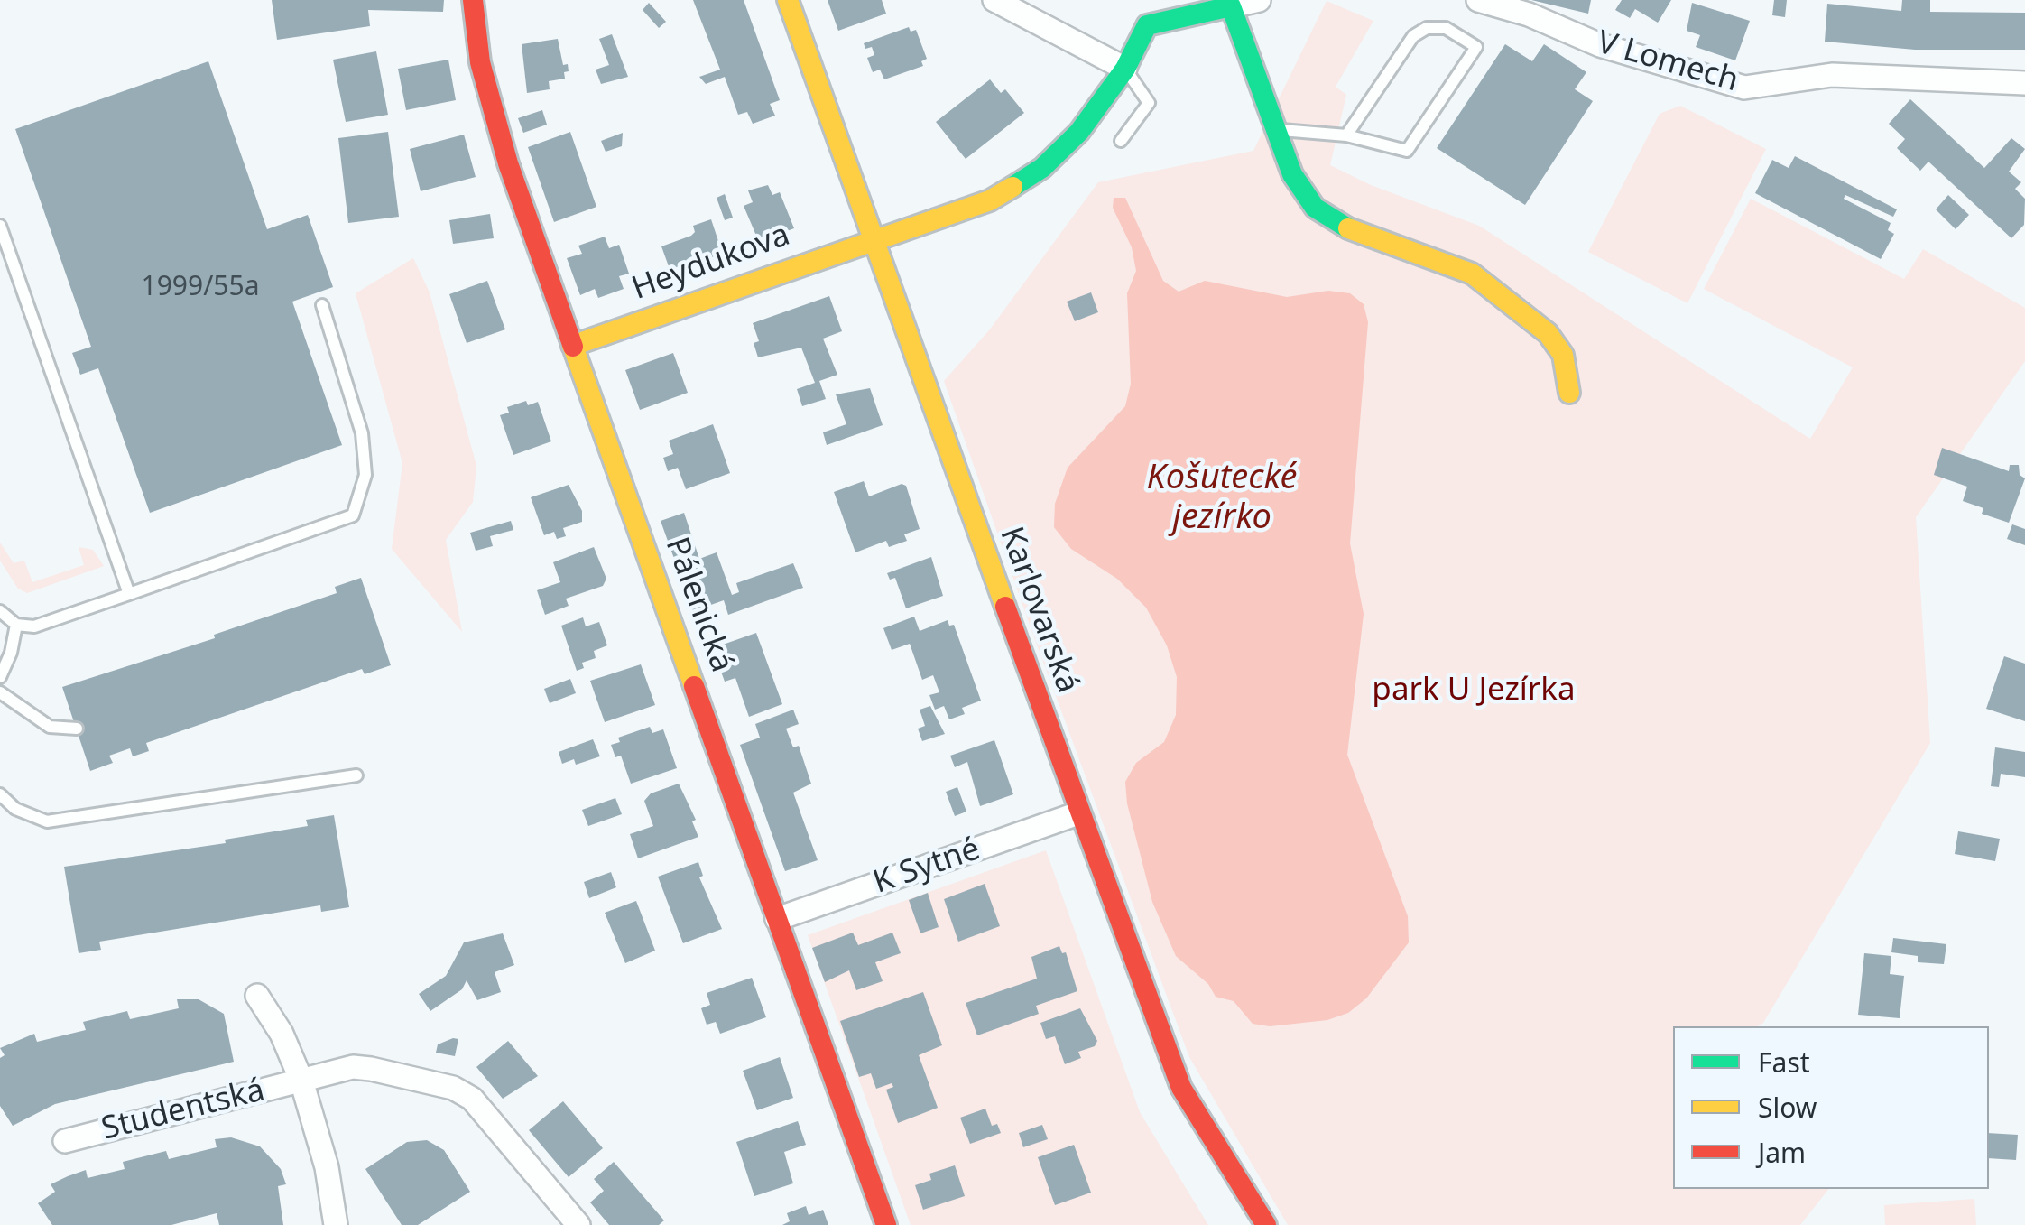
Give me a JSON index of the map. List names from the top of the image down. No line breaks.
{"streets":{"street":["V Lomech","Heydukova","Pálenická","Karlovarská","K Sytné","Studentská"]},"crossings":[["Heydukova","Pálenická"],["Heydukova","Karlovarská"],["Pálenická","K Sytné"],["Karlovarská","K Sytné"]],"water":["Košutecké jezírko"],"parks":["park U Jezírka"],"house_numbers":["1999/55a"],"legend":["Fast","Slow","Jam"]}
